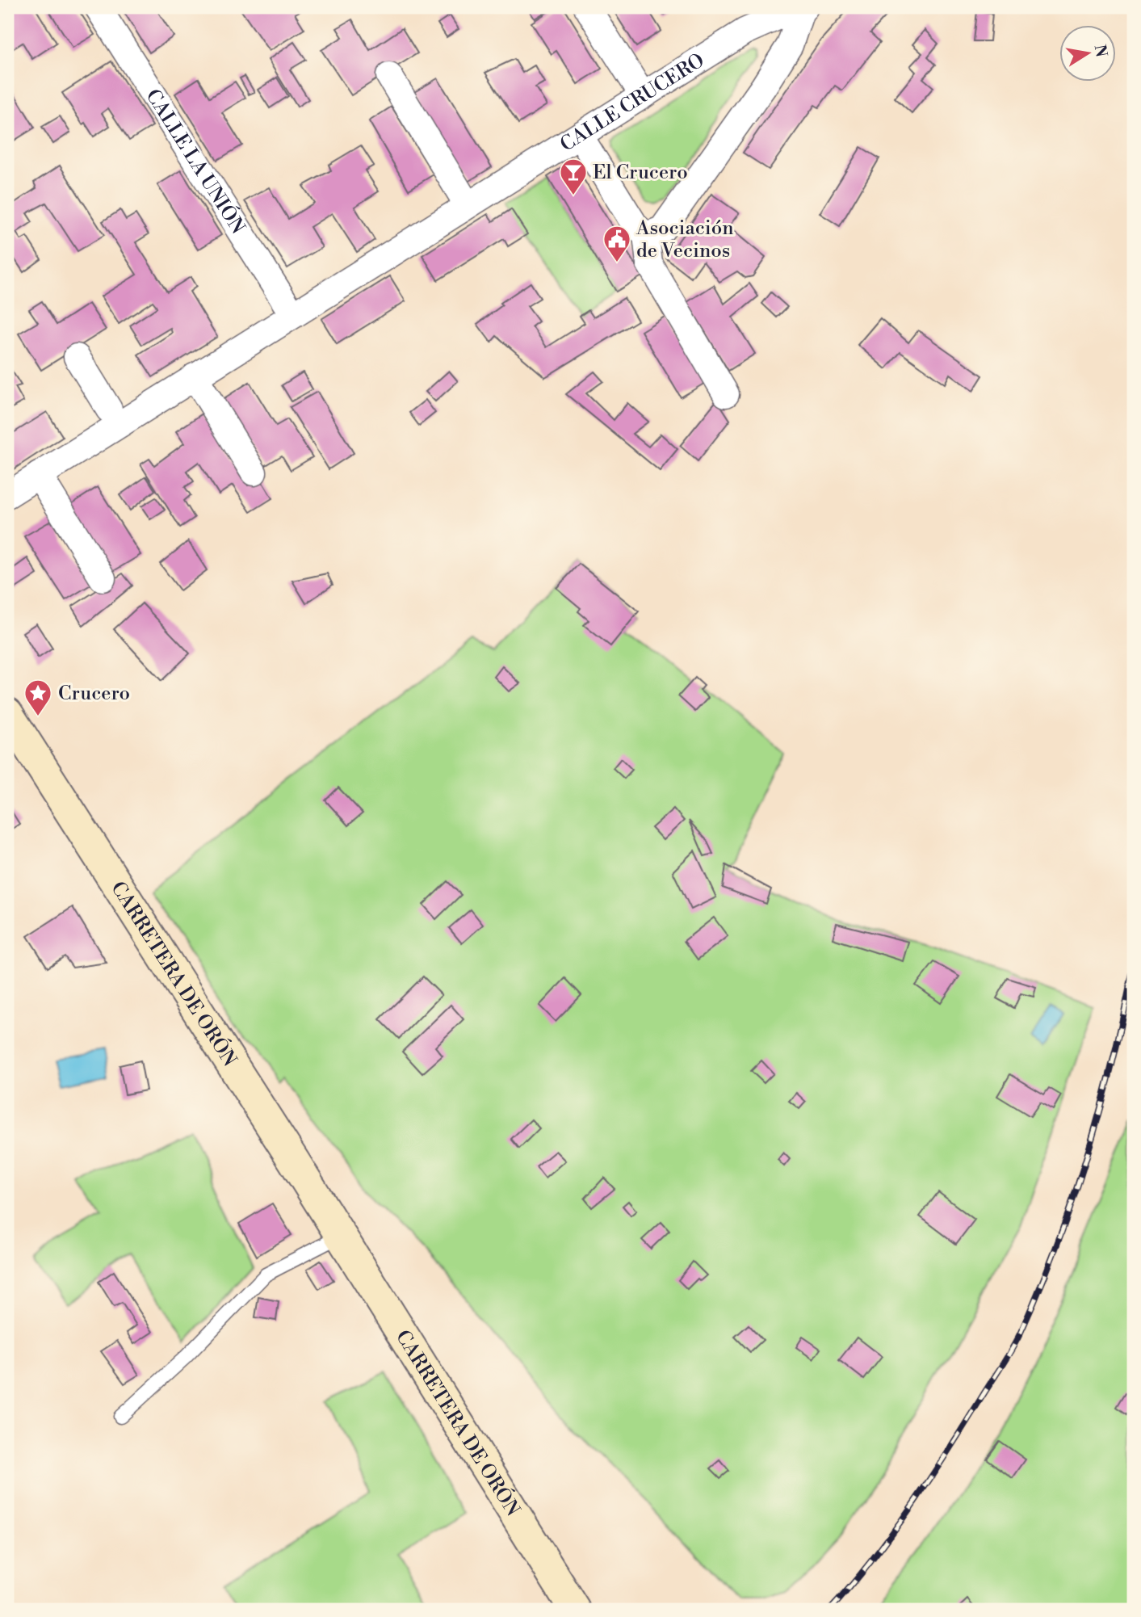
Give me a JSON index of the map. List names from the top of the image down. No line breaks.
{"streets":{"street":["CALLE CRUCERO","CALLE LA UNIÓN","CARRETERA DE ORÓN"]},"crossings":[["CALLE CRUCERO","CALLE LA UNIÓN"]],"places":{"bar":["El Crucero"],"public building":["Asociación de Vecinos"],"place":["Crucero"]},"north":"right"}
